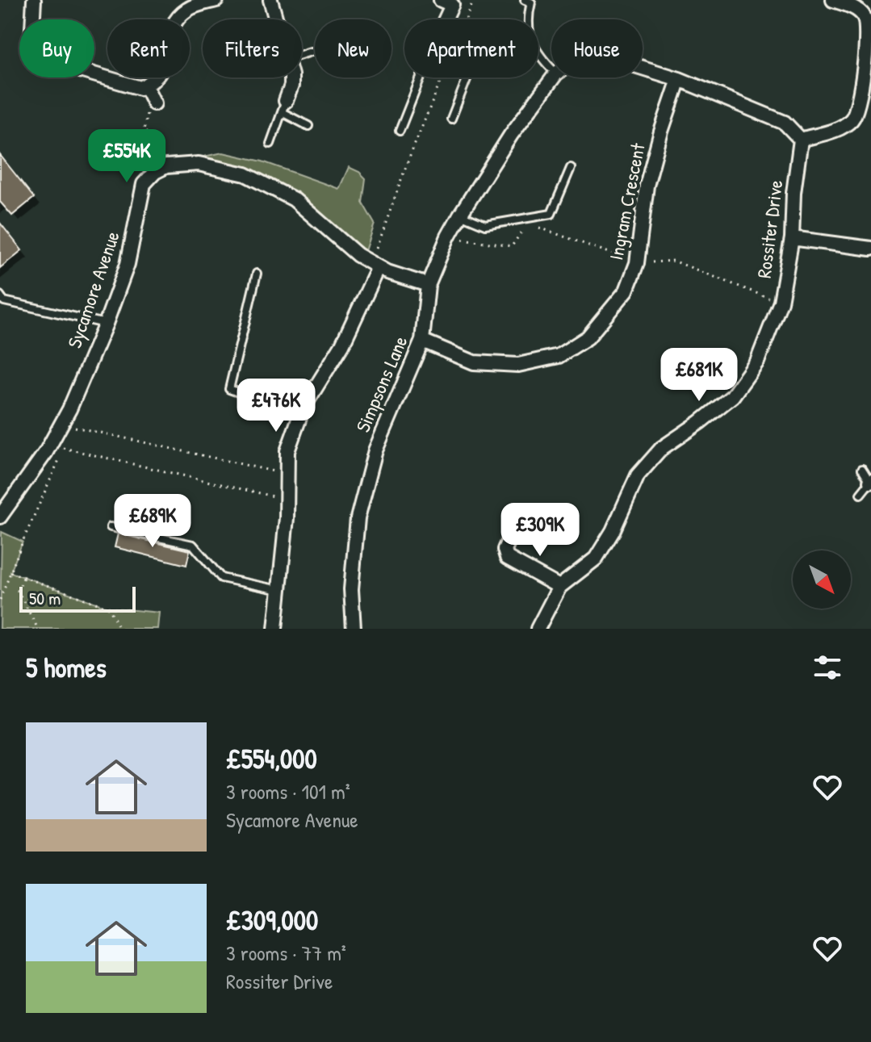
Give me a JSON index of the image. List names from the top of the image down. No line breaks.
{"streets":{"street":["Ingram Crescent","Rossiter Drive","Sycamore Avenue","Simpsons Lane"]},"crossings":[["Ingram Crescent","Simpsons Lane"],["Rossiter Drive","Simpsons Lane"],["Sycamore Avenue","Simpsons Lane"]],"scale_bar":"50 m","north":"bottom right","page":{"chip":["Buy","Rent","Filters","New","Apartment","House"],"price":["£554K","£681K","£476K","£689K","£309K"],"scale":"50 m","heading":"5 homes","list":[{"name":"£554,000","note":"3 rooms · 101 m² · Sycamore Avenue"},{"name":"£309,000","note":"3 rooms · 77 m² · Rossiter Drive"}]}}
